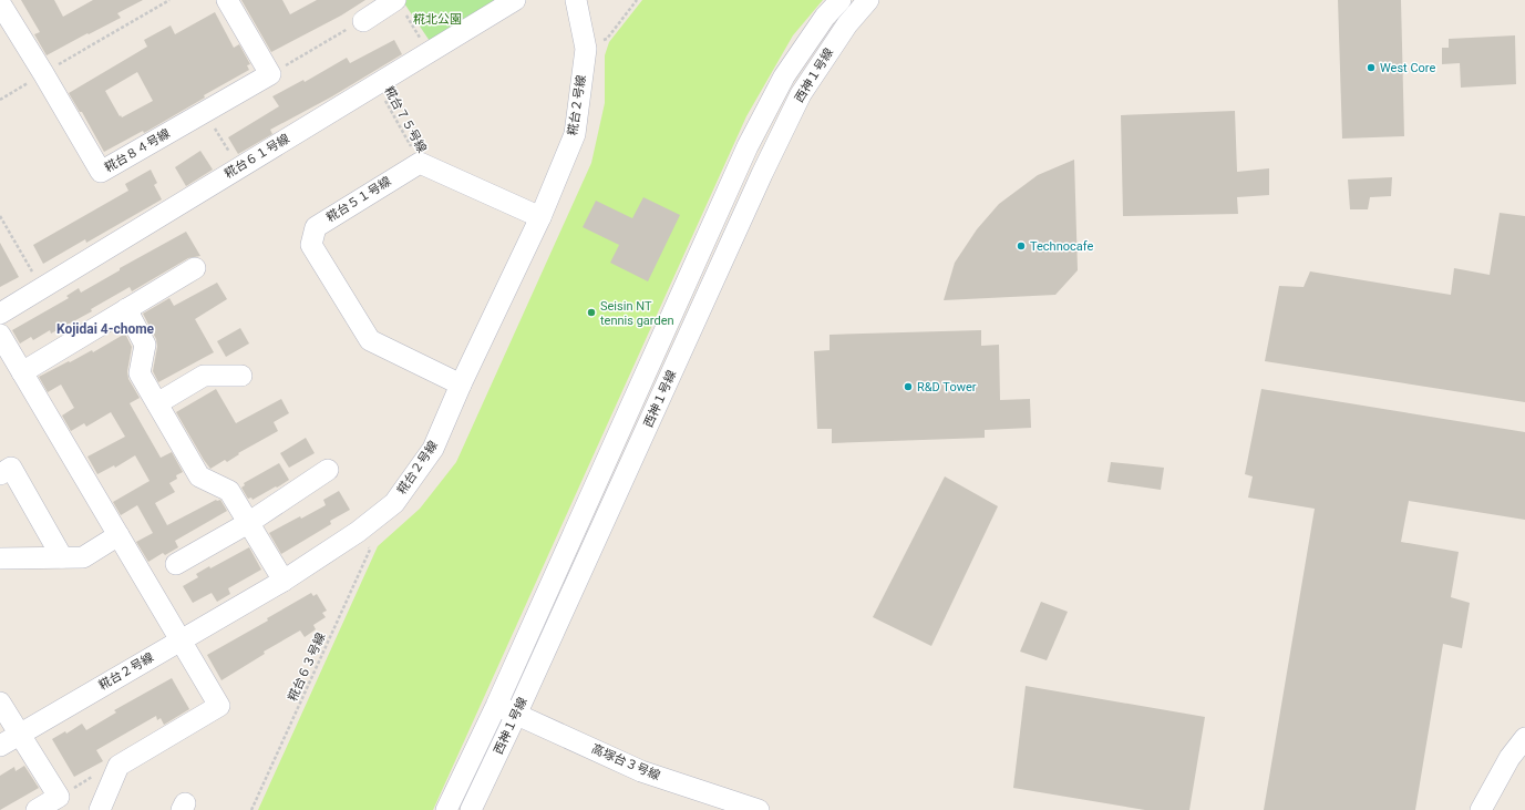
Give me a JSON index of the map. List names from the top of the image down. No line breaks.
{"streets":{"street":["西神１号線","糀台２号線","糀台８４号線","糀台６１号線","糀台５１号線","高塚台３号線"],"path":["糀台７５号線","糀台６３号線"]},"crossings":[["西神１号線","高塚台３号線"],["糀台２号線","糀台５１号線"],["糀台２号線","糀台６３号線"],["糀台７５号線","糀台６１号線"],["糀台７５号線","糀台５１号線"]],"districts":["Kojidai 4-chome"],"parks":["糀北公園"],"places":["West Core","Technocafe","Seisin NT tennis garden","R&D Tower"]}
